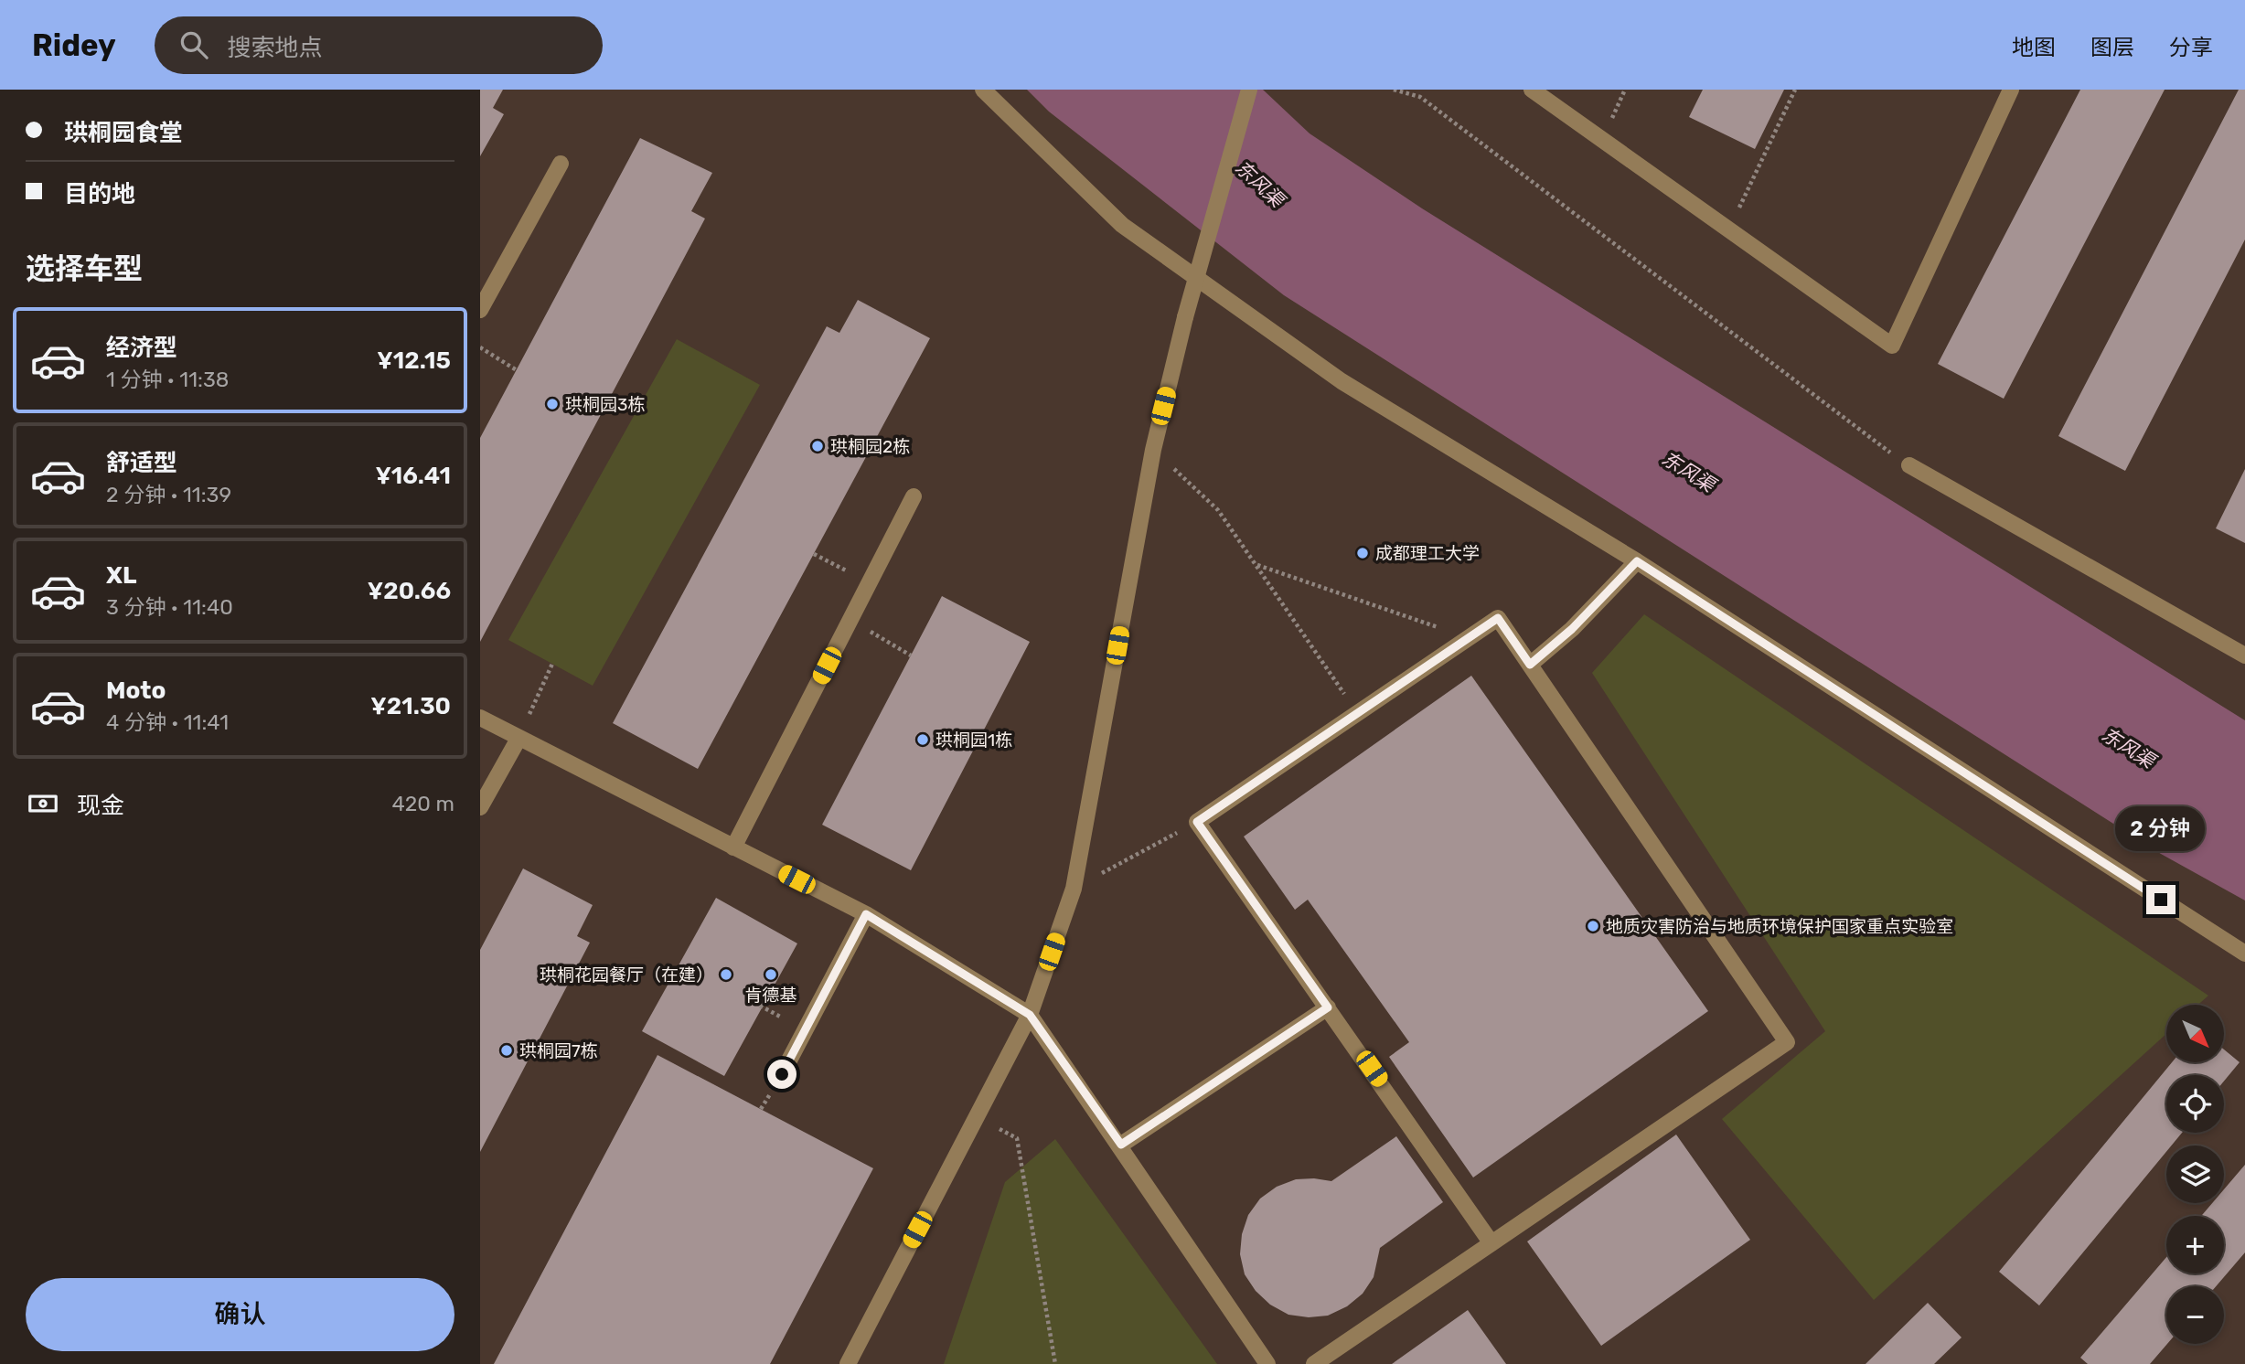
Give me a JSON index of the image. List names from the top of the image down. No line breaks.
{"water":["东风渠"],"places":["珙桐园3栋","珙桐园2栋","成都理工大学","珙桐园1栋","地质灾害防治与地质环境保护国家重点实验室","珙桐花园餐厅（在建）","肯德基","珙桐园7栋"],"north":"bottom right","page":{"header":"Ridey","search":"搜索地点","nav":["地图","图层","分享"],"banner":["珙桐园食堂","目的地"],"heading":"选择车型","list":[{"name":"经济型","note":"1 分钟 · 11:38","value":"¥12.15"},{"name":"舒适型","note":"2 分钟 · 11:39","value":"¥16.41"},{"name":"XL","note":"3 分钟 · 11:40","value":"¥20.66"},{"name":"Moto","note":"4 分钟 · 11:41","value":"¥21.30"}],"pay":["现金","420 m"],"bubble":"2 分钟","map_buttons":["+","−"],"buttons":"确认"}}
